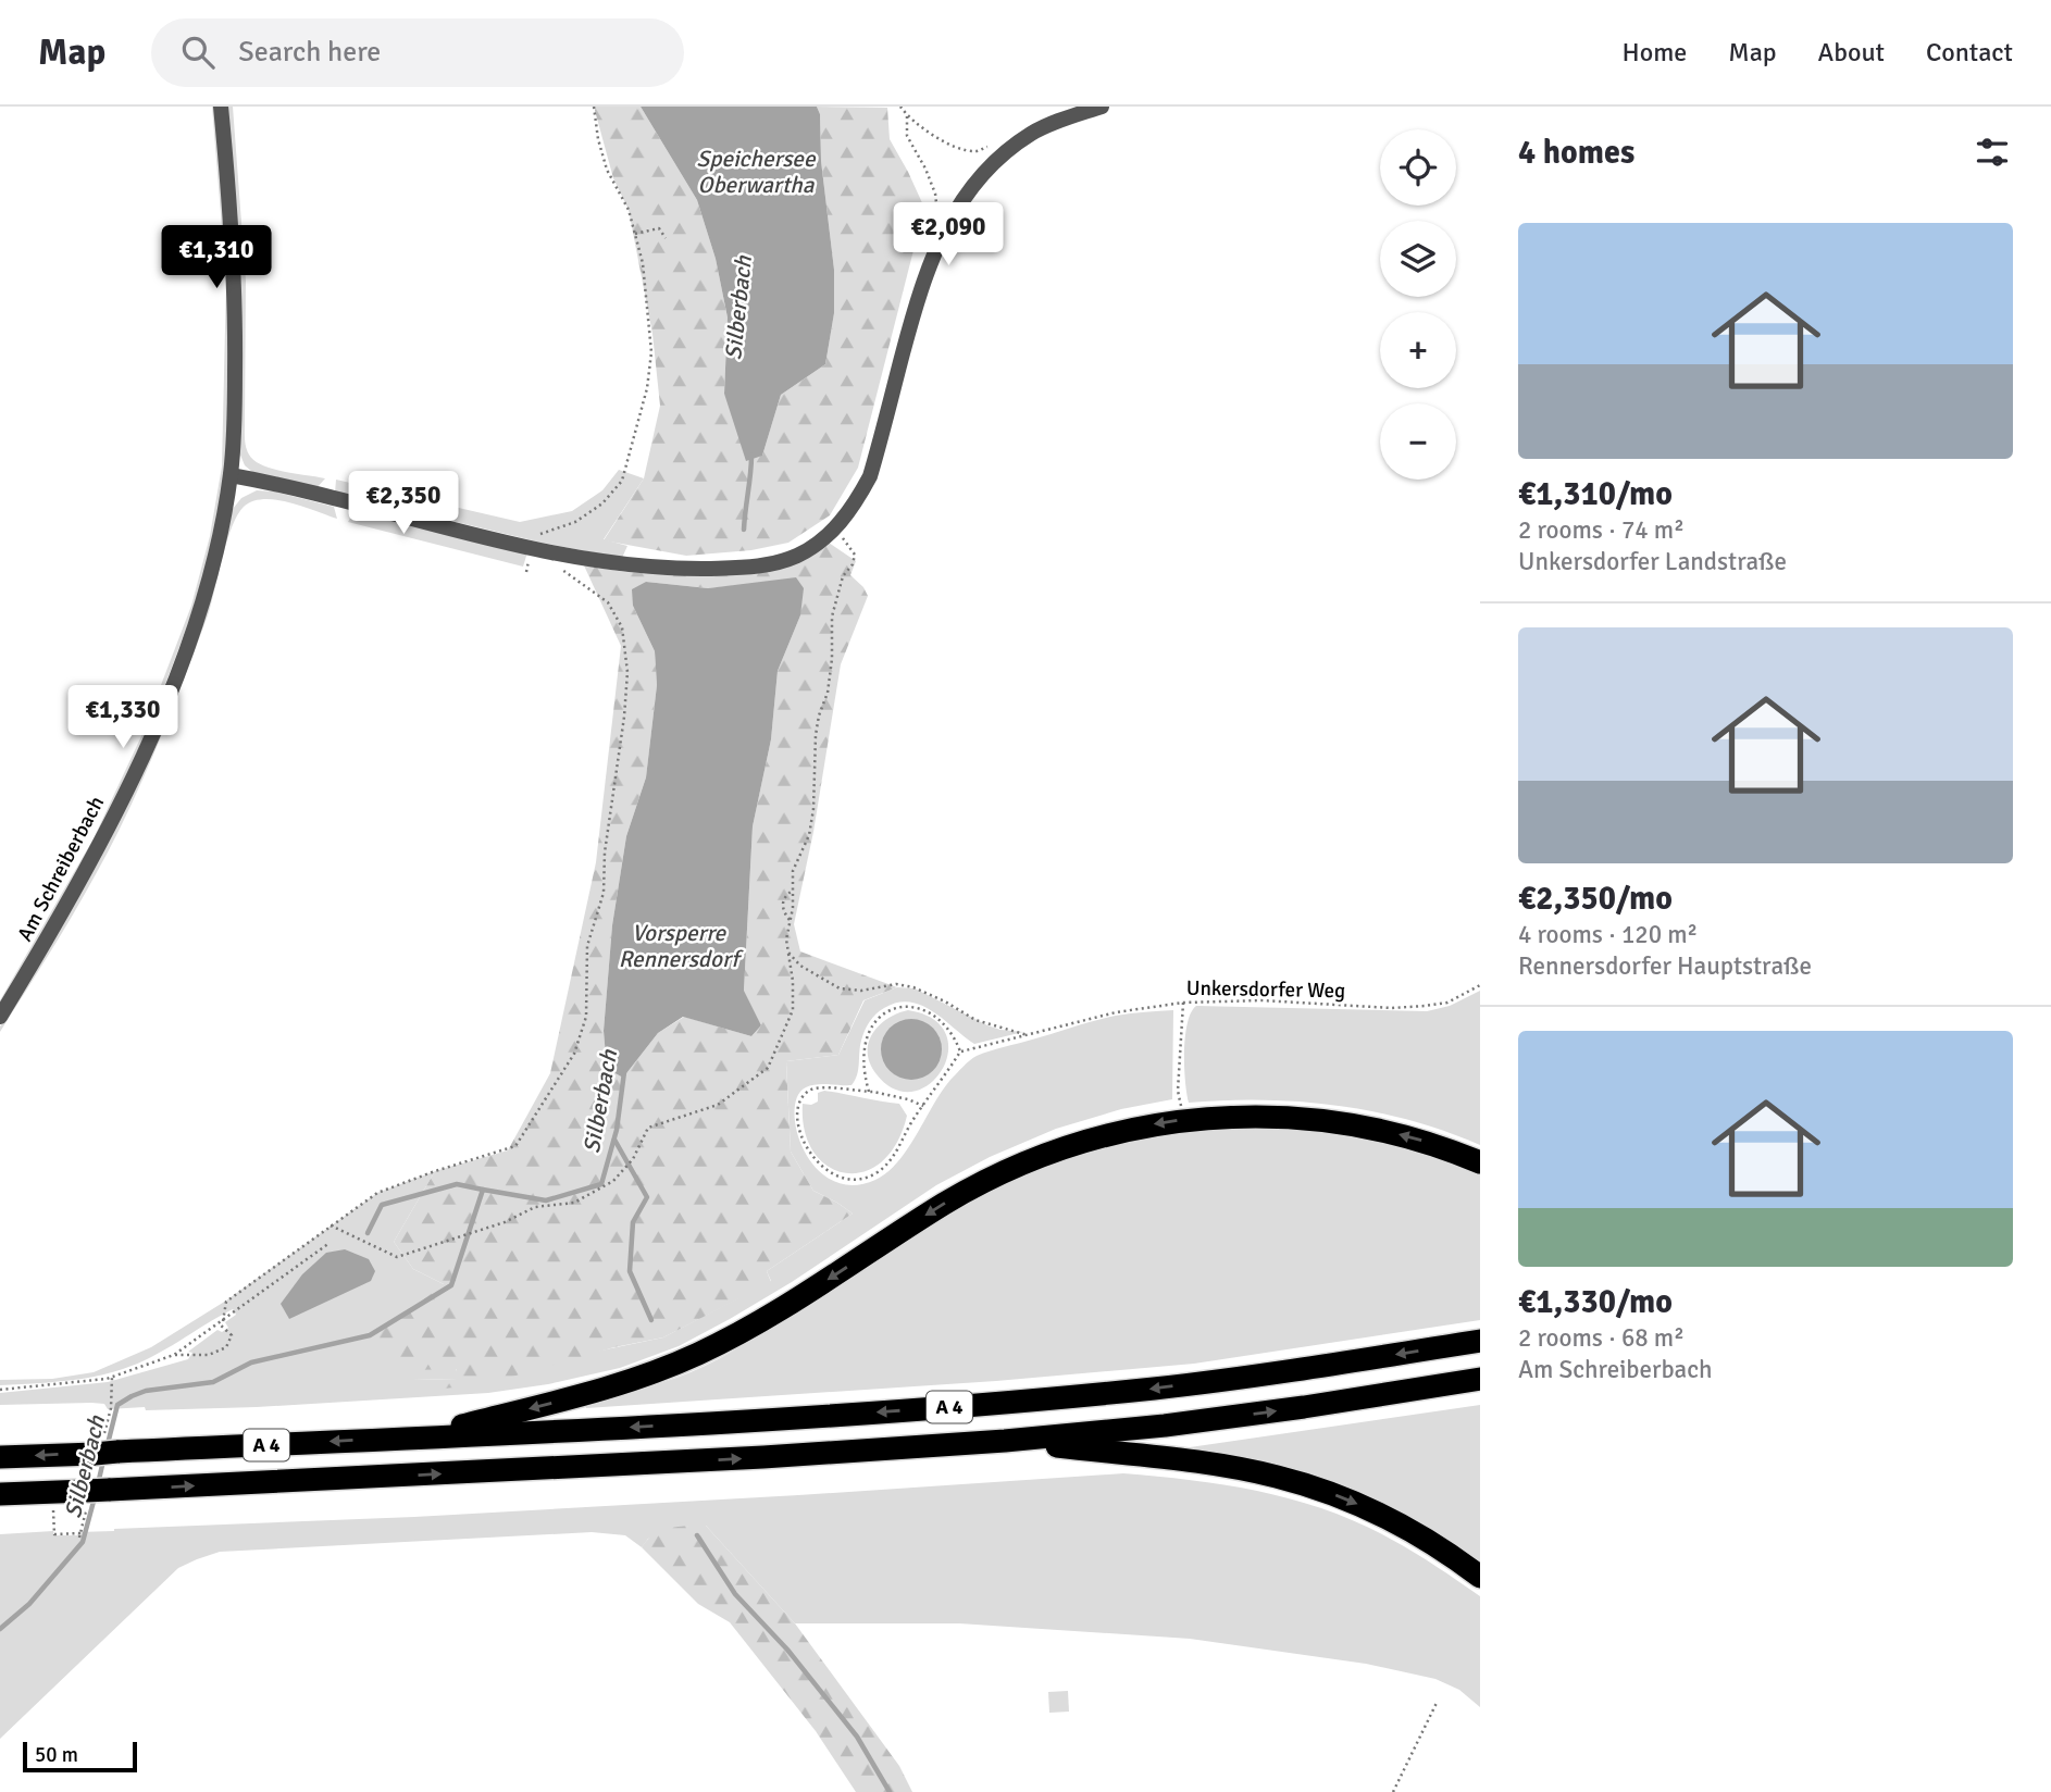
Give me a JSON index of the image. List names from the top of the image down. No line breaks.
{"streets":{"highway":["A 4"],"street":["Am Schreiberbach"],"path":["Unkersdorfer Weg"]},"water":["Speichersee Oberwartha","Silberbach","Vorsperre Rennersdorf"],"scale_bar":"50 m","page":{"header":"Map","search":"Search here","nav":["Home","Map","About","Contact"],"heading":"4 homes","map_buttons":["+","−"],"list":[{"name":"€1,310/mo","note":"2 rooms · 74 m² · Unkersdorfer Landstraße"},{"name":"€2,350/mo","note":"4 rooms · 120 m² · Rennersdorfer Hauptstraße"},{"name":"€1,330/mo","note":"2 rooms · 68 m² · Am Schreiberbach"}],"price":["€2,090","€1,310","€2,350","€1,330"],"scale":"50 m"}}
